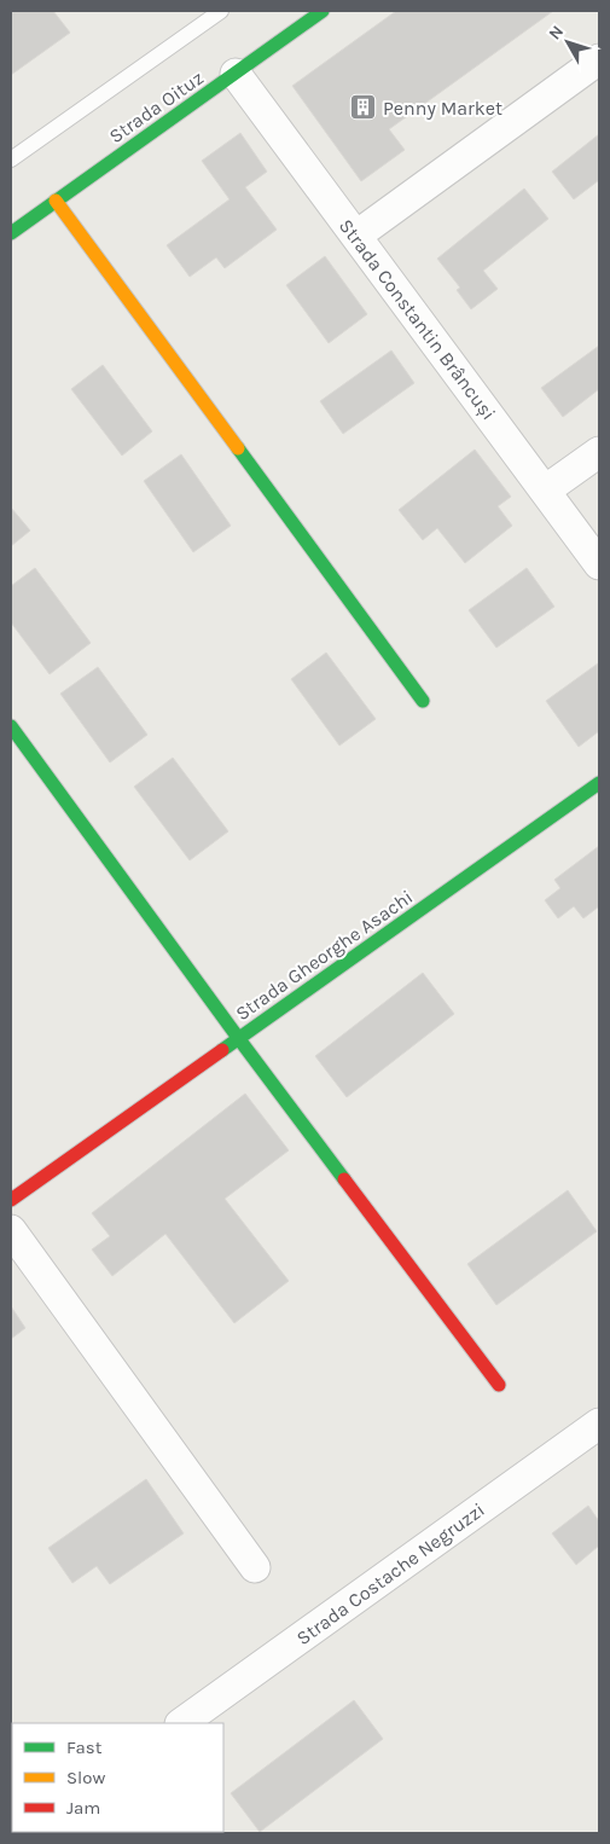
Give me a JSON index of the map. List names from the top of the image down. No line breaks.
{"streets":{"street":["Strada Oituz","Strada Constantin Brâncuși","Strada Gheorghe Asachi","Strada Costache Negruzzi"]},"crossings":[["Strada Oituz","Strada Constantin Brâncuși"]],"places":{"building":["Penny Market"]},"legend":["Fast","Slow","Jam"],"north":"top left"}
